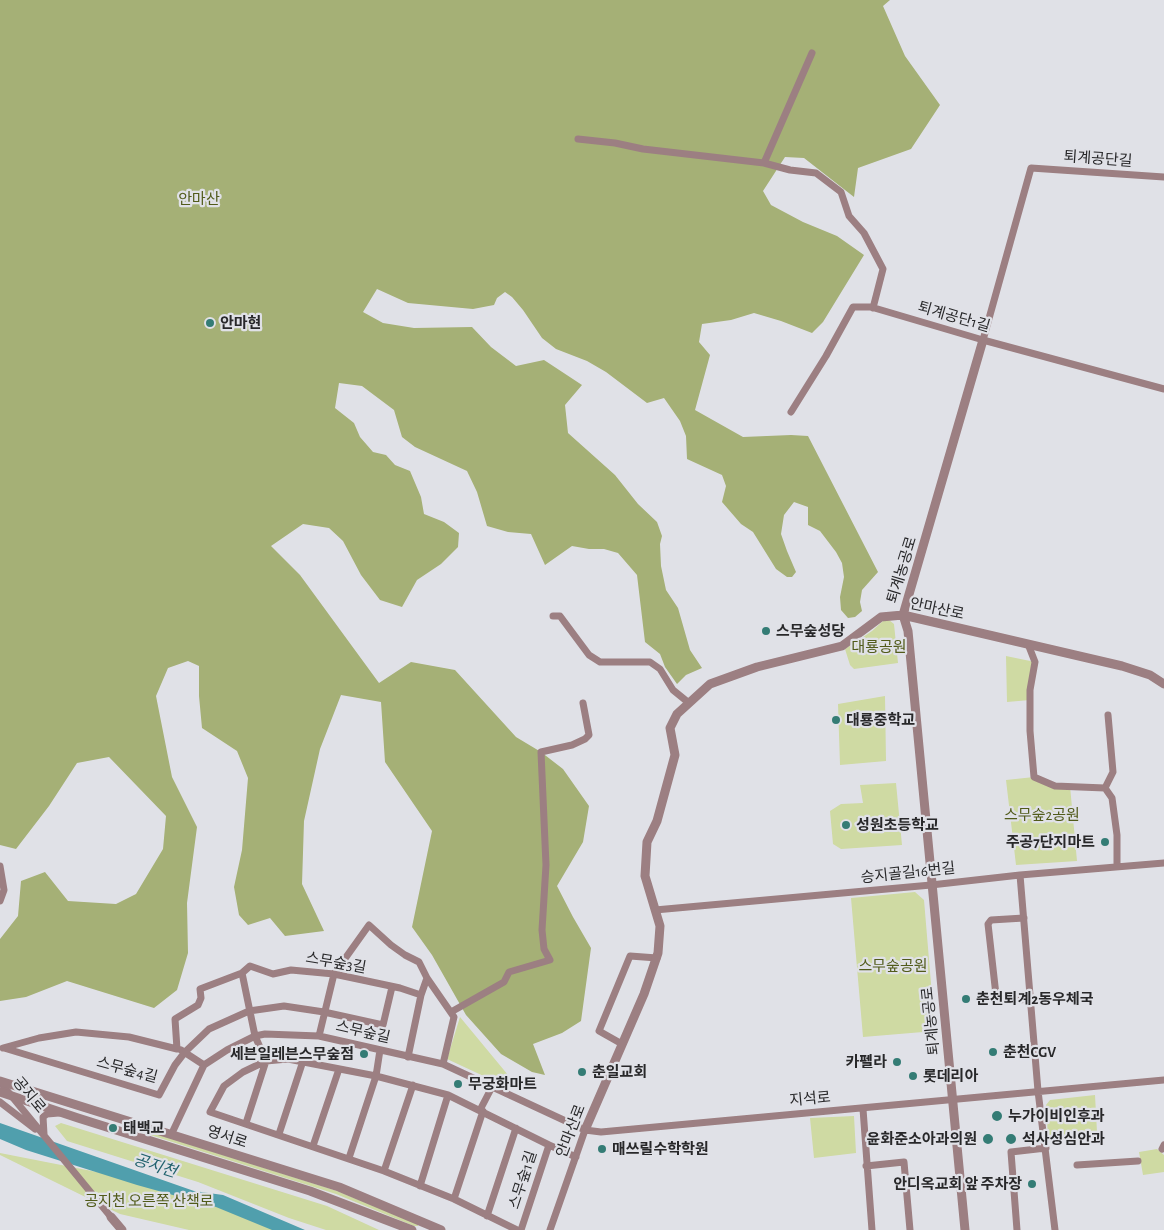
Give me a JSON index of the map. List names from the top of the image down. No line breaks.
{"streets":{"street":["퇴계공단길","퇴계공단1길","퇴계농공로","안마산로","승지골길16번길","스무숲3길","스무숲길","스무숲4길","공지로","지석로","영서로","스무숲1길"]},"crossings":[["퇴계공단길","퇴계농공로"],["퇴계공단1길","퇴계농공로"],["퇴계농공로","안마산로"],["퇴계농공로","승지골길16번길"],["퇴계농공로","지석로"],["안마산로","승지골길16번길"],["안마산로","스무숲길"],["안마산로","지석로"],["스무숲3길","스무숲4길"],["스무숲길","지석로"],["스무숲길","영서로"],["공지로","영서로"]],"water":["공지천"],"parks":["안마산","대룡공원","스무숲2공원","스무숲공원","공지천 오른쪽 산책로"],"places":["안마현","스무숲성당","대룡중학교","성원초등학교","주공7단지마트","춘천퇴계2동우체국","춘천CGV","세븐일레븐스무숲점","카펠라","춘일교회","롯데리아","무궁화마트","누가이비인후과","태백교","윤화준소아과의원","석사성심안과","매쓰릴수학학원","안디옥교회 앞 주차장"]}
